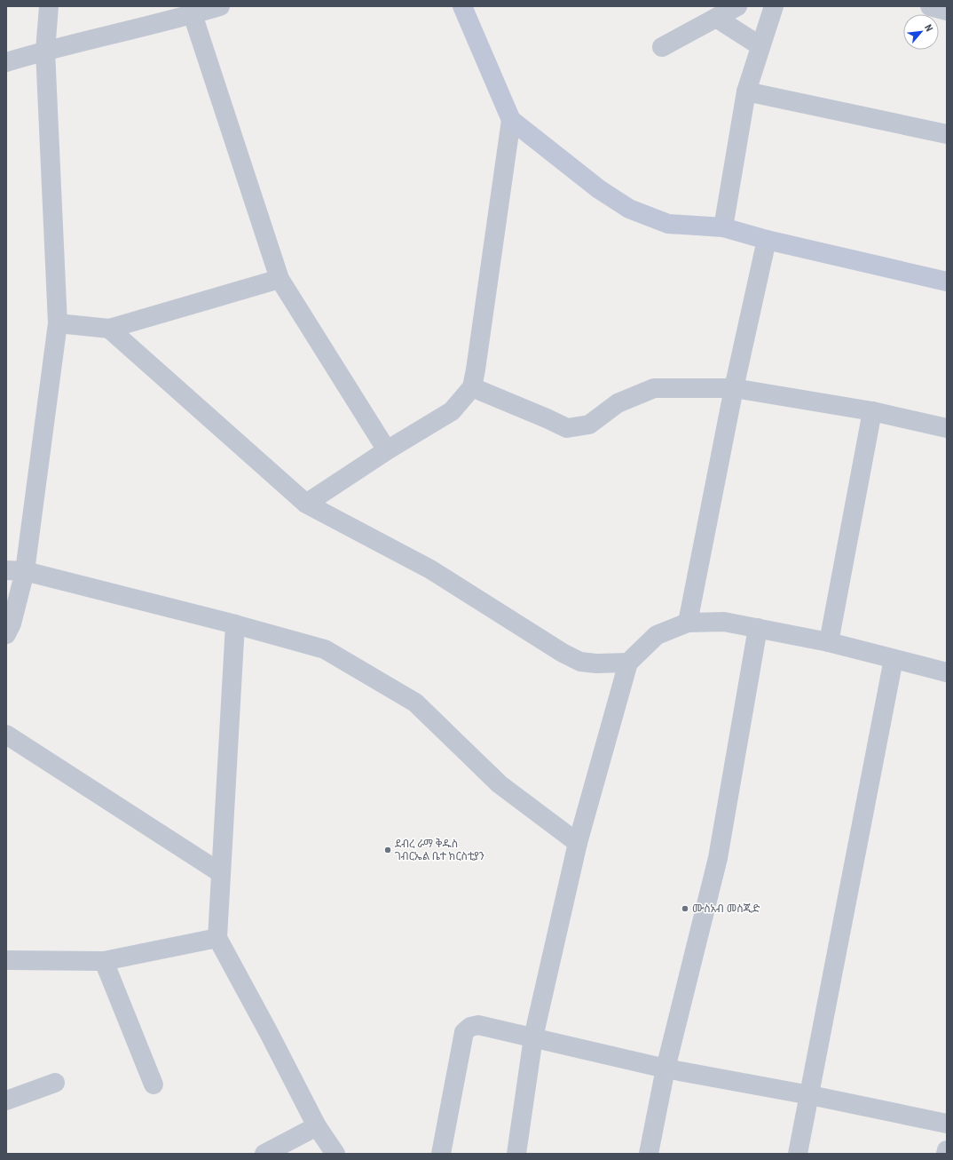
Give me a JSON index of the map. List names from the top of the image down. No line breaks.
{"places":["ደብረ ራማ ቅዱስ ገብርኤል ቤተ ክርስቲያን","ሙስአብ መስጂድ"],"north":"top right"}
